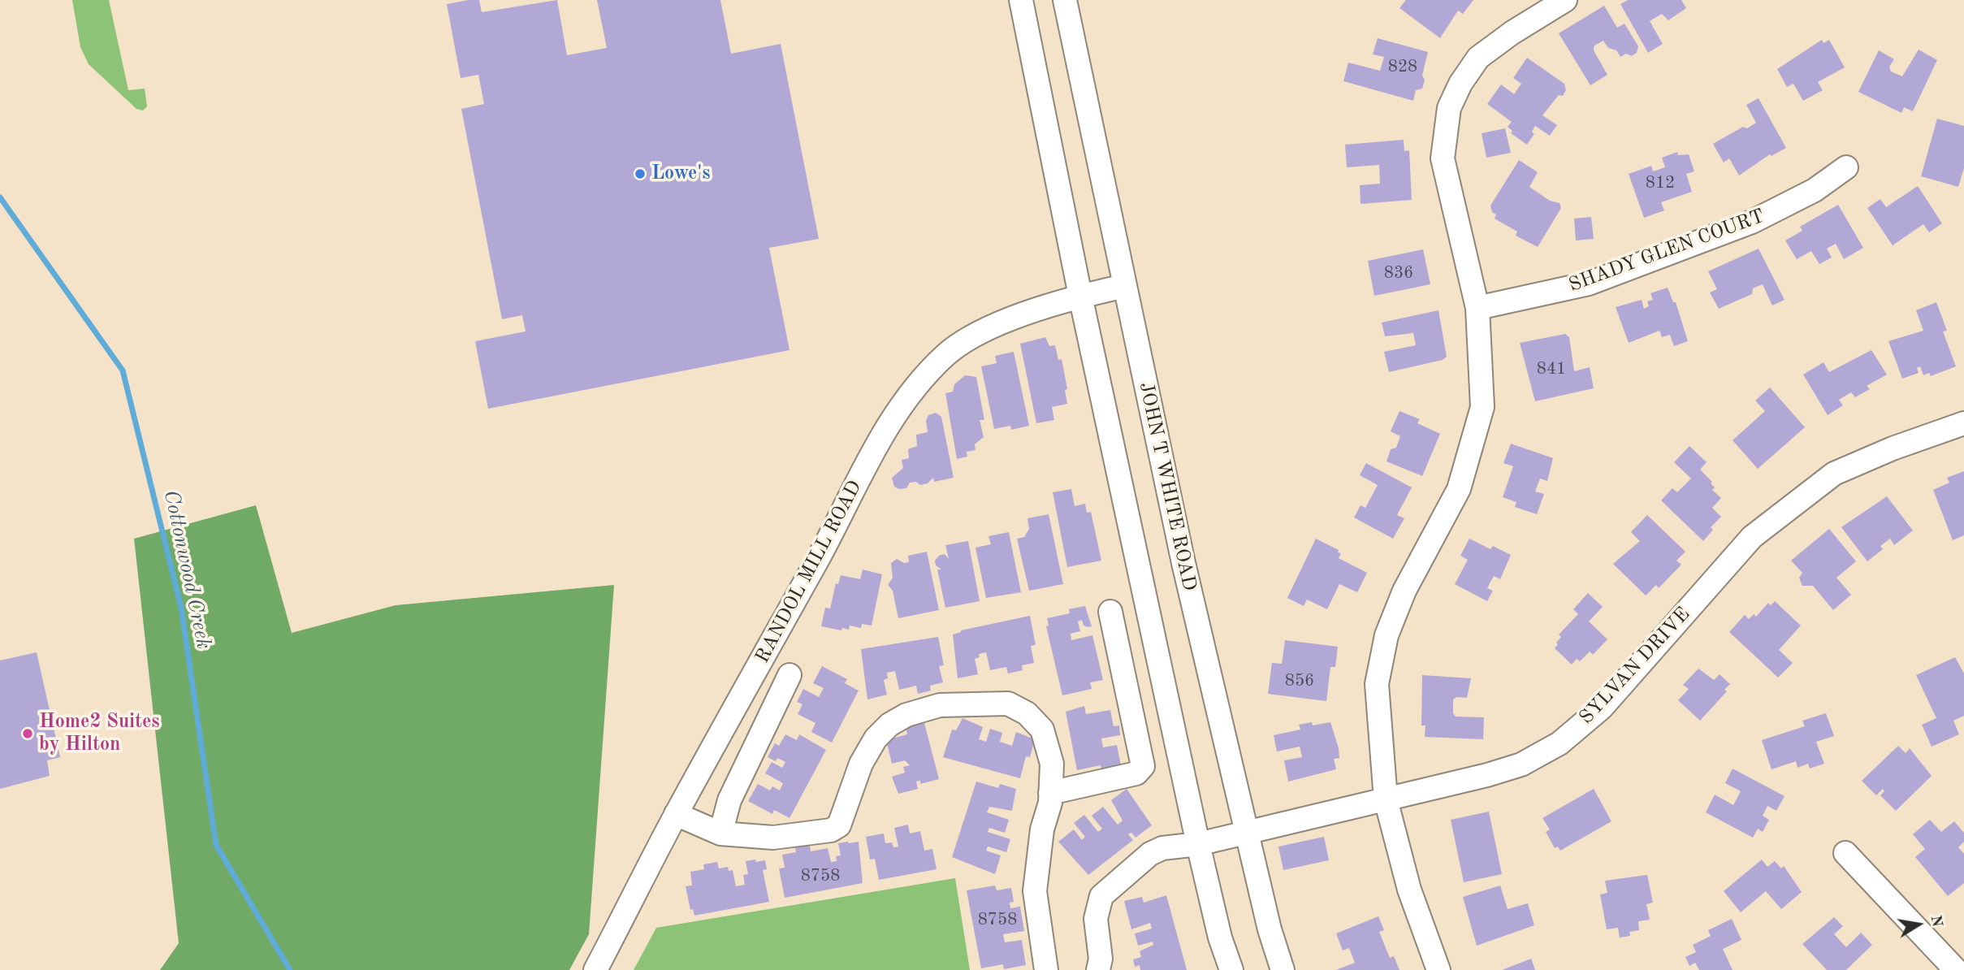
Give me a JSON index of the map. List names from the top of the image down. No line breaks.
{"streets":{"street":["SHADY GLEN COURT","JOHN T WHITE ROAD","RANDOL MILL ROAD","SYLVAN DRIVE"]},"crossings":[["JOHN T WHITE ROAD","RANDOL MILL ROAD"],["JOHN T WHITE ROAD","SYLVAN DRIVE"]],"water":["Cottonwood Creek"],"places":["Lowe's","Home2 Suites by Hilton"],"house_numbers":["828","812","836","841","856","8758","8758"],"north":"right"}
